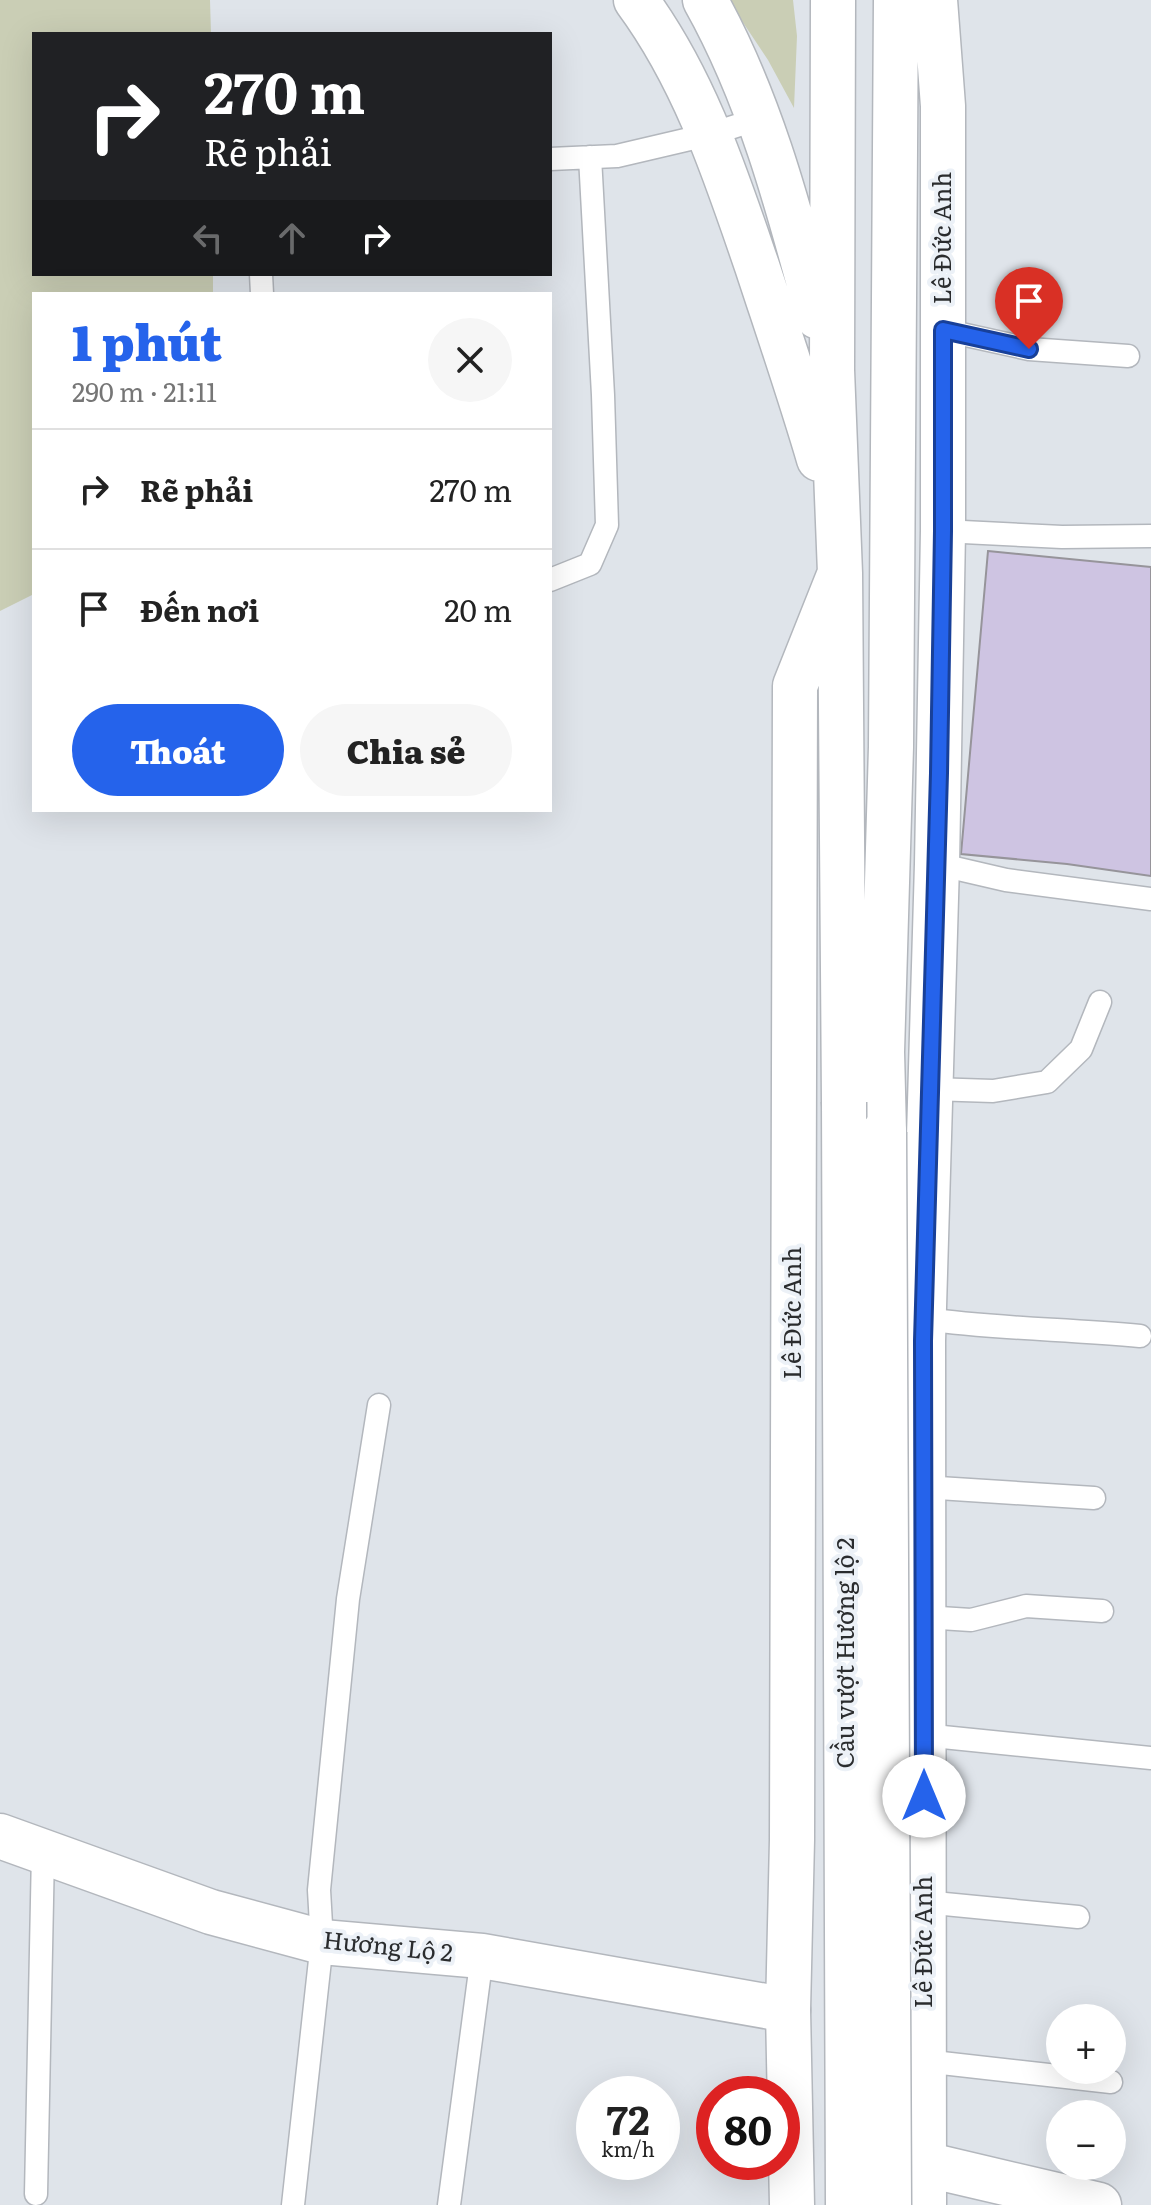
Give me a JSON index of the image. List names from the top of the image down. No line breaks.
{"streets":{"main road":["Lê Đức Anh","Cầu vượt Hương lộ 2","Hương Lộ 2"]},"crossings":[["Lê Đức Anh","Cầu vượt Hương lộ 2"],["Lê Đức Anh","Hương Lộ 2"]],"page":{"turn":["270 m","Rẽ phải"],"heading":["1 phút","290 m · 21:11"],"list":[{"name":"Rẽ phải","value":"270 m"},{"name":"Đến nơi","value":"20 m"}],"buttons":["Thoát","Chia sẻ"],"map_buttons":["+","−"],"speed":"72 km/h","limit":"80"}}
